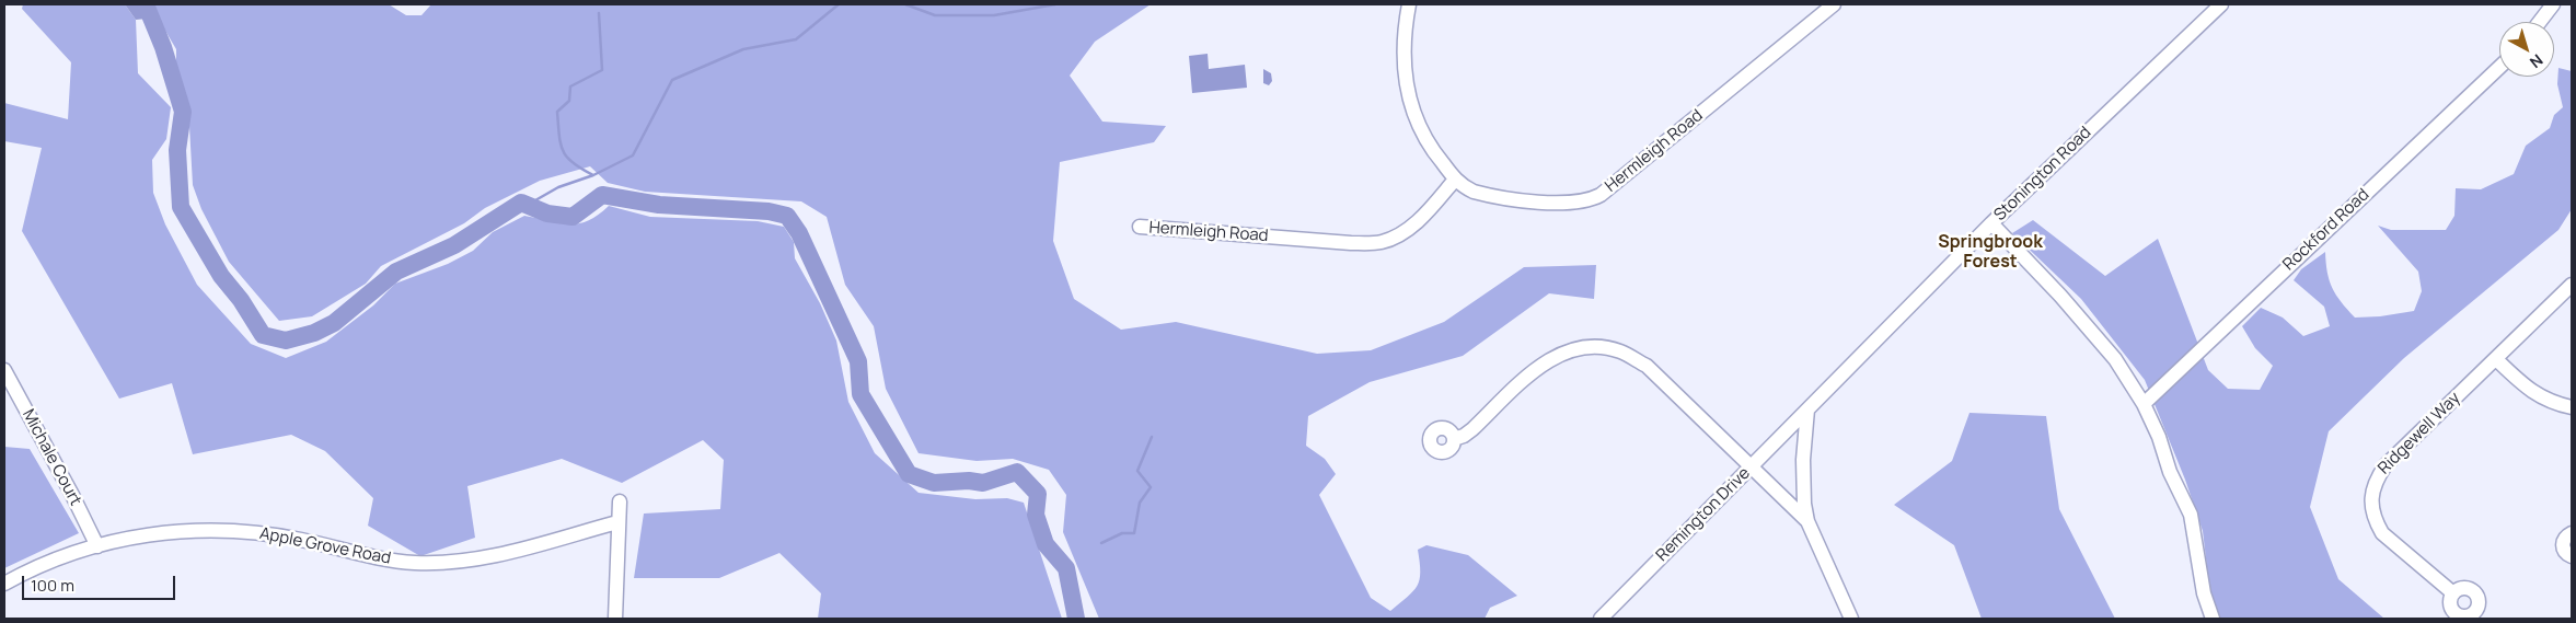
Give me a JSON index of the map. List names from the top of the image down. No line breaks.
{"streets":{"street":["Hermleigh Road","Stonington Road","Rockford Road","Ridgewell Way","Michale Court","Remington Drive","Apple Grove Road"]},"crossings":[["Stonington Road","Remington Drive"],["Michale Court","Apple Grove Road"]],"districts":["Springbrook Forest"],"scale_bar":"100 m","north":"bottom right"}
